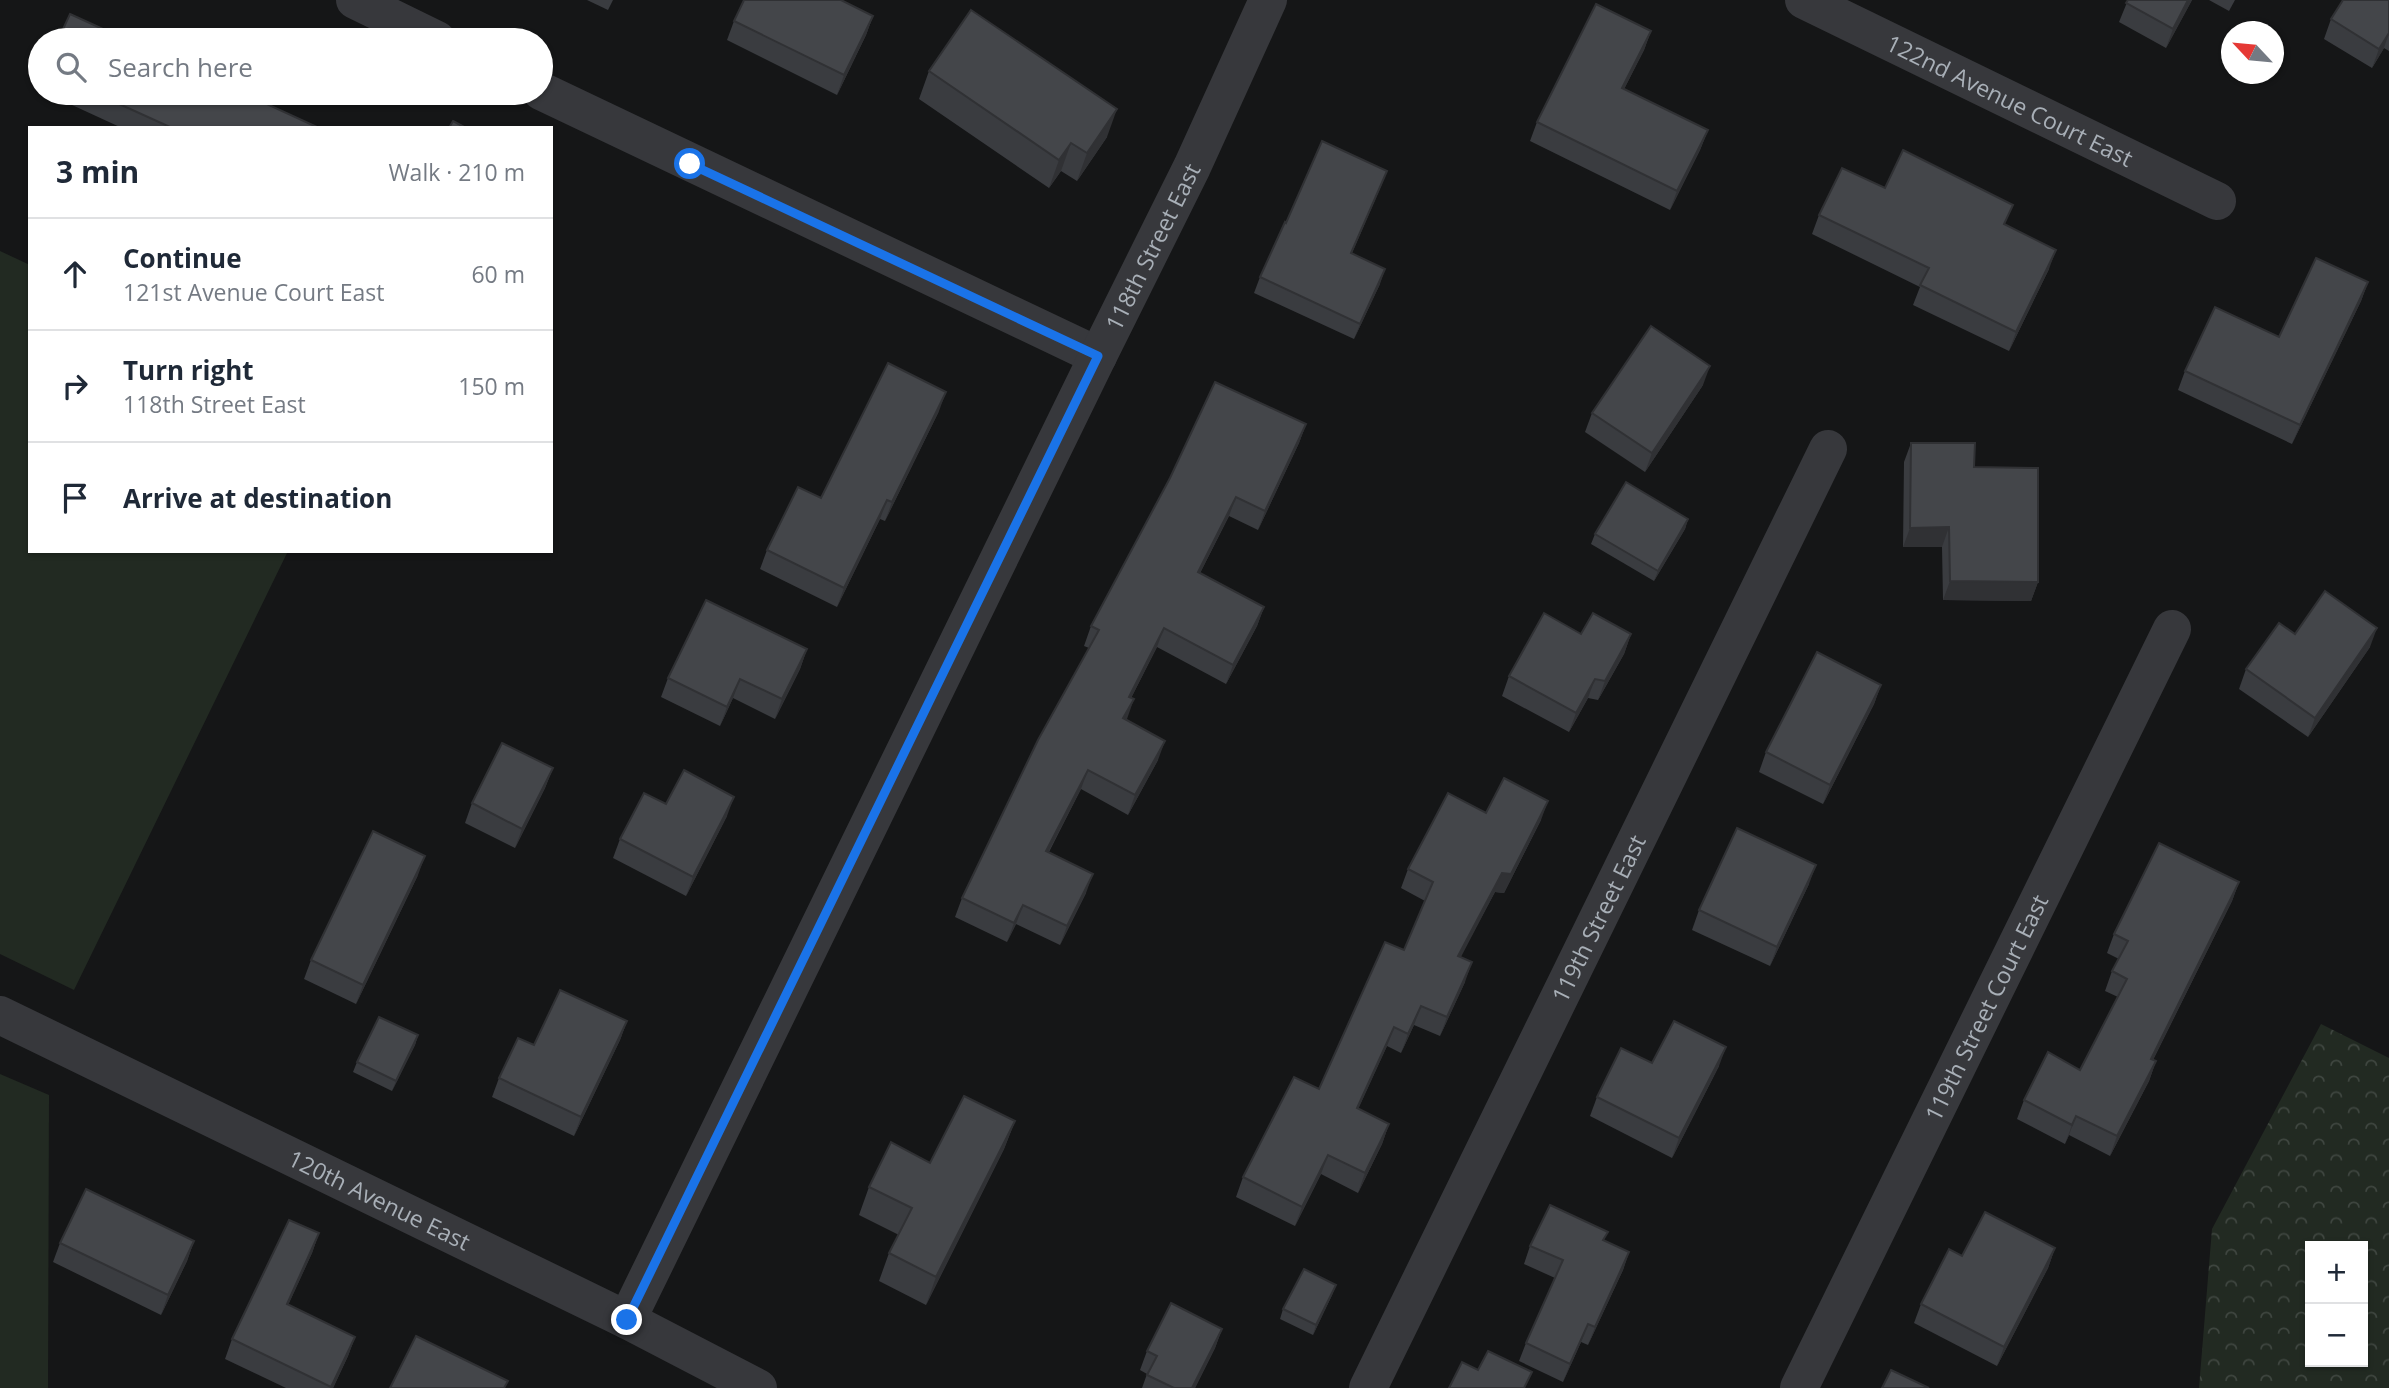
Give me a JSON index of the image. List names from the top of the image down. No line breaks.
{"streets":{"street":["122nd Avenue Court East","118th Street East","119th Street East","119th Street Court East","120th Avenue East"]},"crossings":[["118th Street East","120th Avenue East"]],"north":"top left","page":{"search":"Search here","heading":["3 min","Walk · 210 m"],"list":[["Continue","121st Avenue Court East","60 m"],["Turn right","118th Street East","150 m"],"Arrive at destination"],"map_buttons":["+","−"]}}
